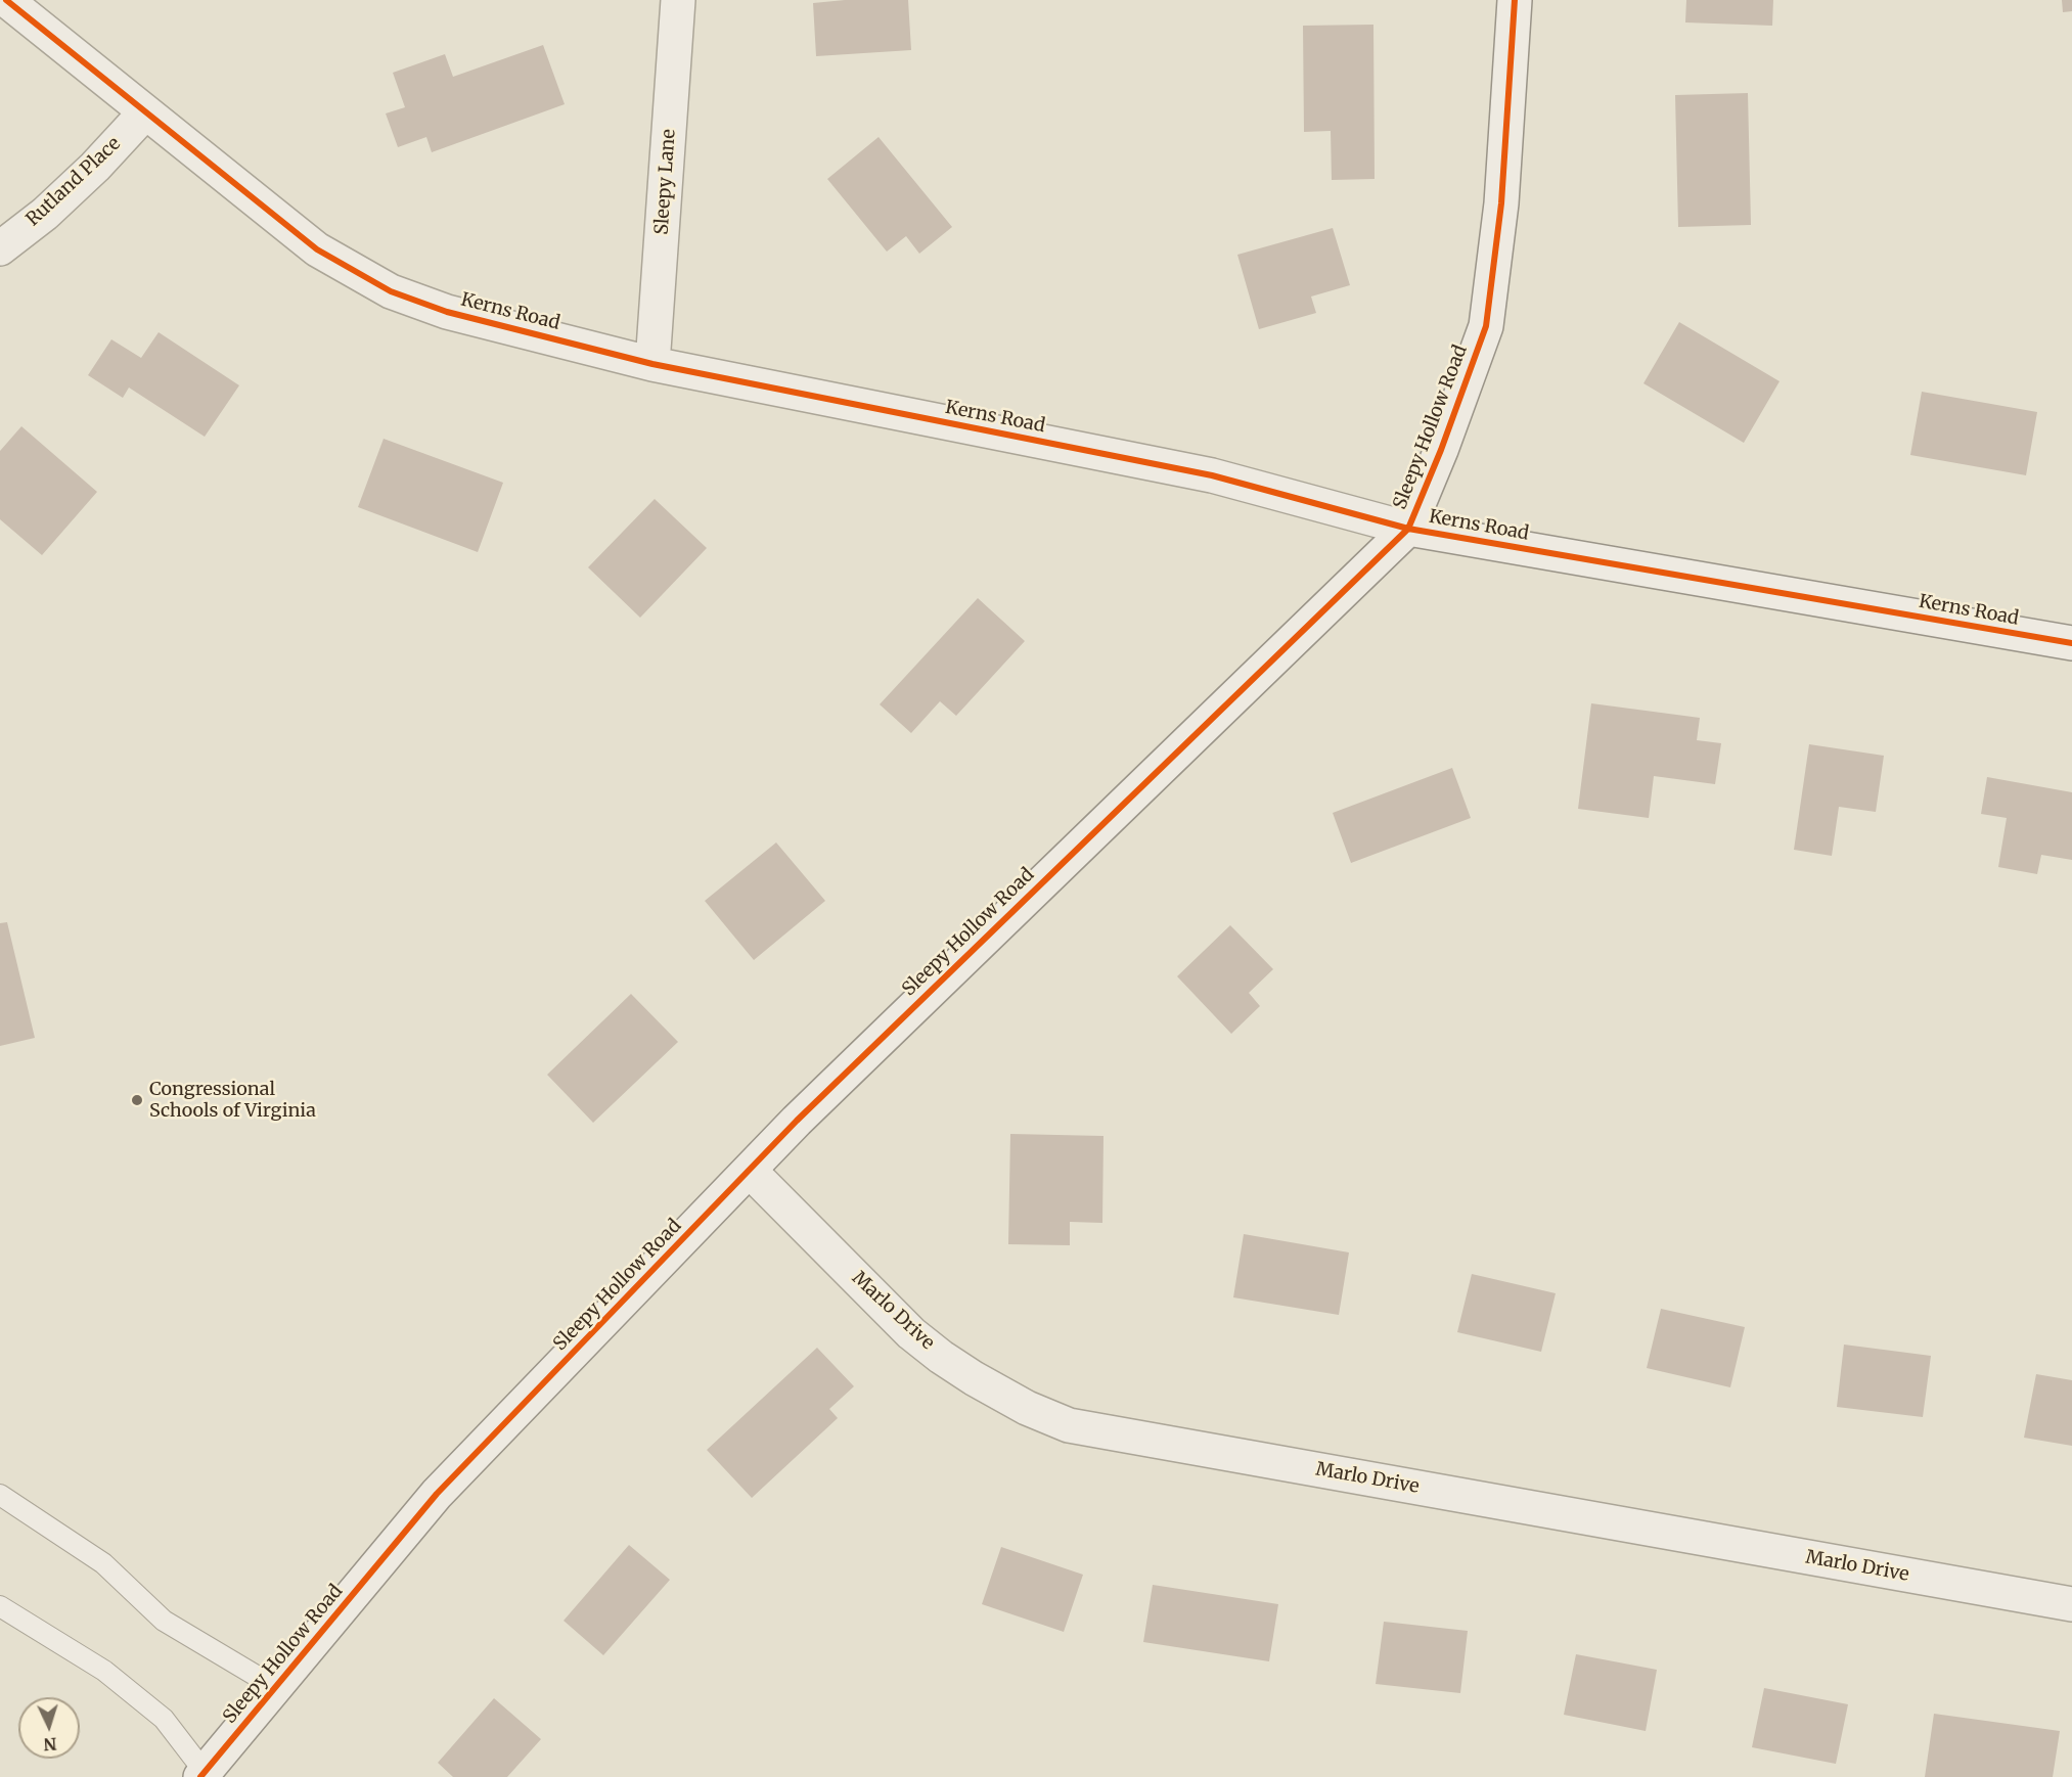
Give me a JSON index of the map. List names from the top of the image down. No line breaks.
{"streets":{"street":["Rutland Place","Sleepy Lane","Kerns Road","Sleepy Hollow Road","Marlo Drive"]},"crossings":[["Rutland Place","Kerns Road"],["Sleepy Lane","Kerns Road"],["Kerns Road","Sleepy Hollow Road"],["Sleepy Hollow Road","Marlo Drive"]],"places":["Congressional Schools of Virginia"],"north":"bottom"}
